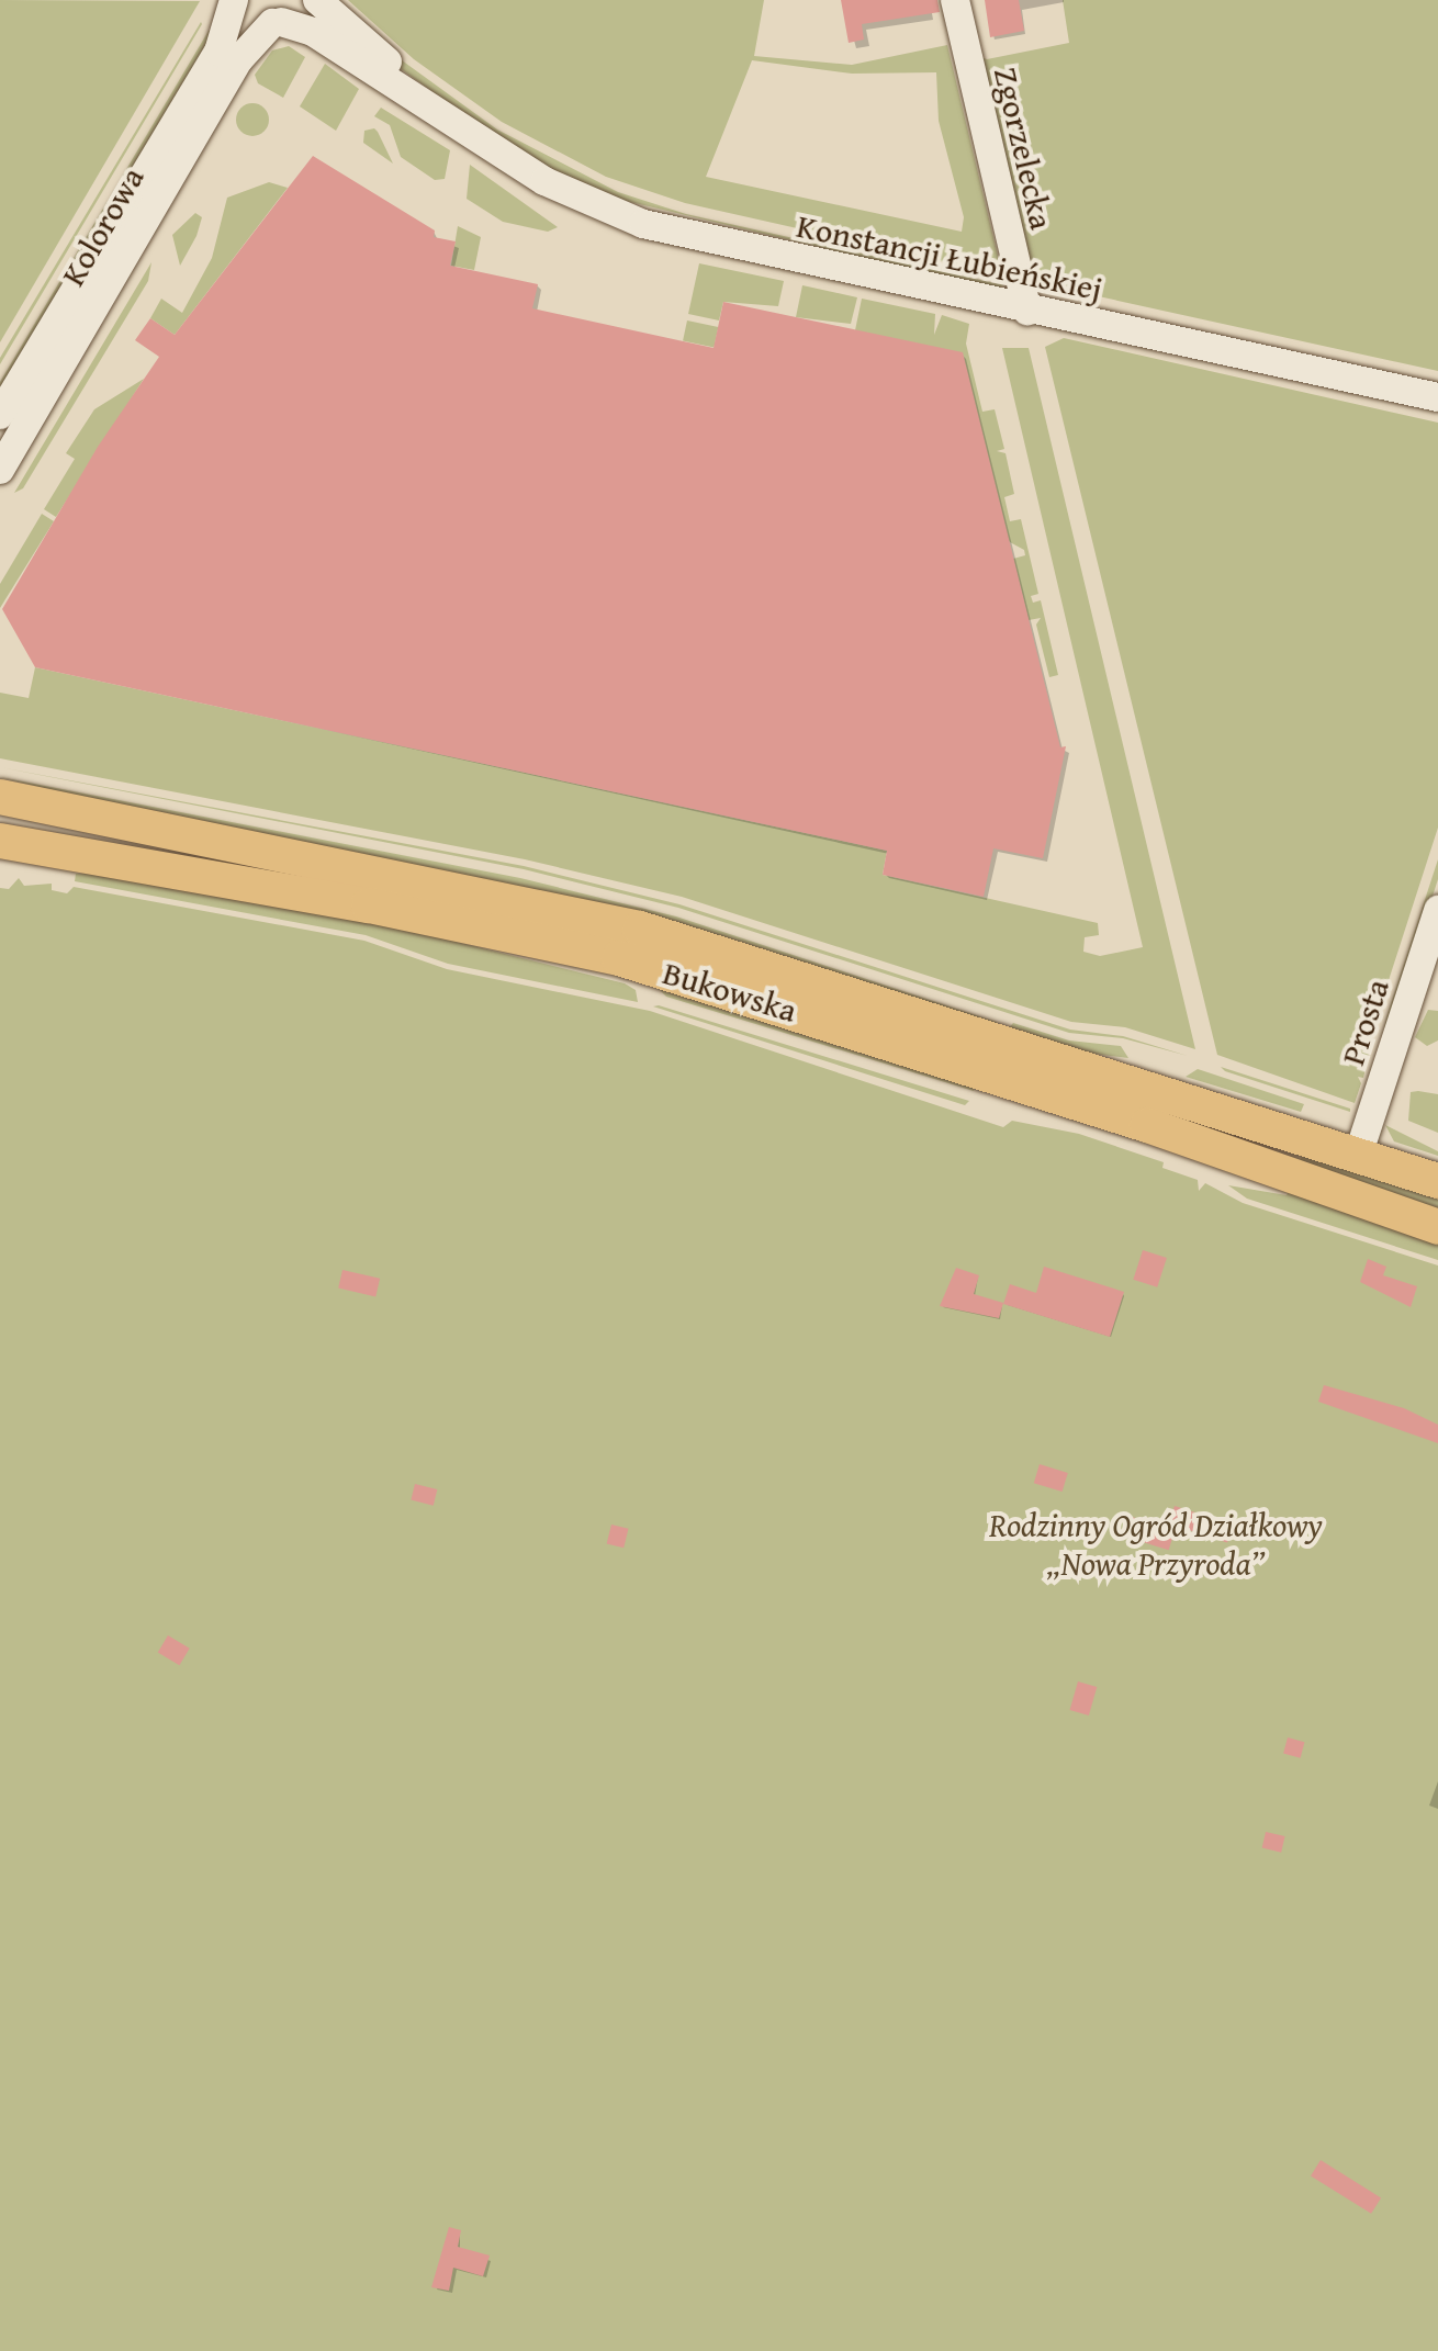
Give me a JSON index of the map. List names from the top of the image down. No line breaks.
{"streets":{"main road":["Bukowska"],"street":["Zgorzelecka","Kolorowa","Konstancji Łubieńskiej","Prosta"]},"crossings":[["Zgorzelecka","Konstancji Łubieńskiej"],["Kolorowa","Konstancji Łubieńskiej"],["Bukowska","Prosta"]],"parks":["Rodzinny Ogród Działkowy „Nowa Przyroda”"]}
